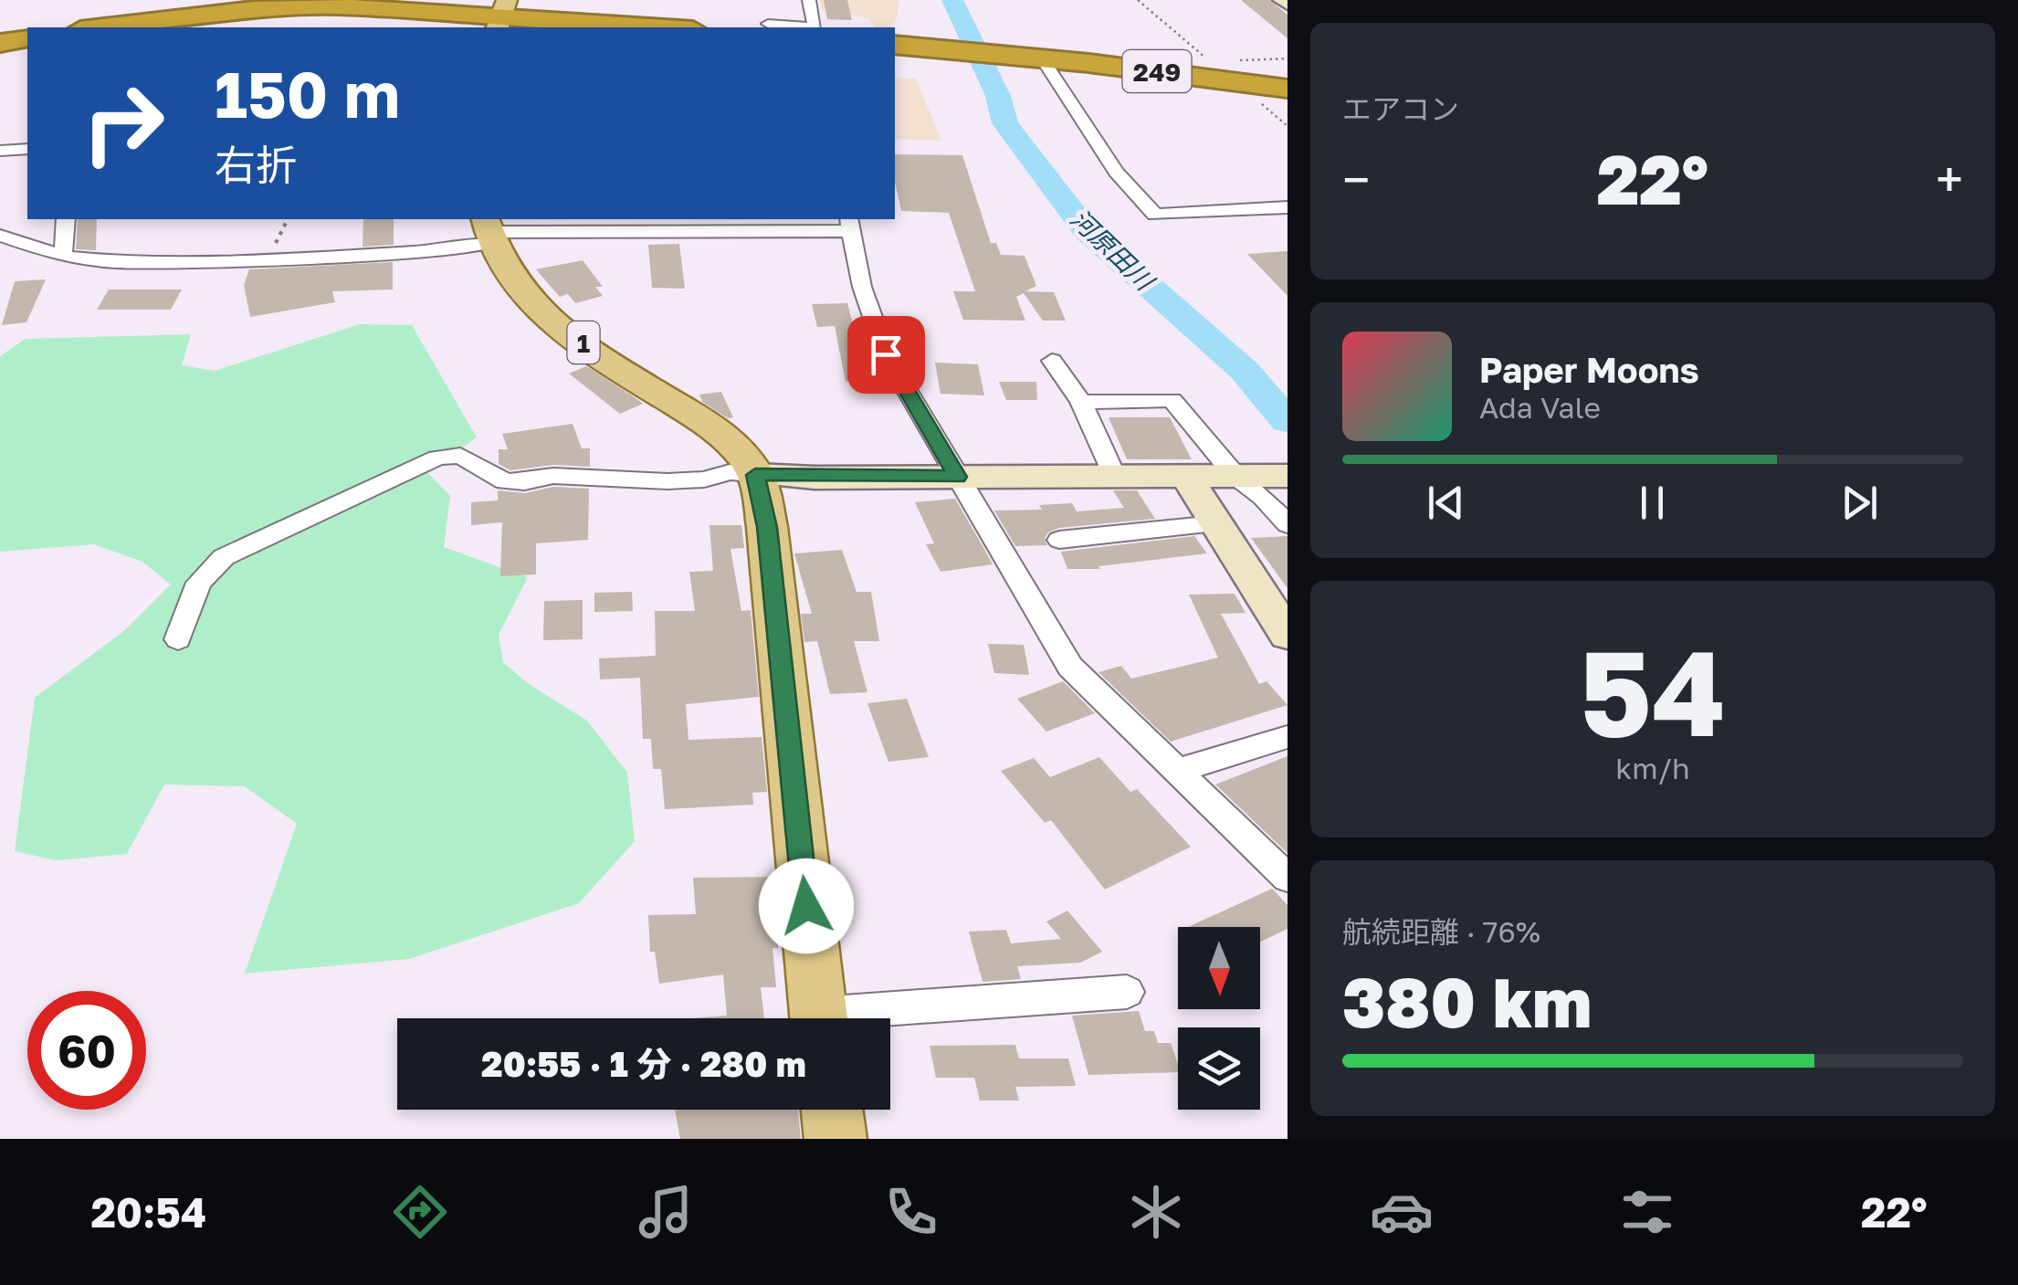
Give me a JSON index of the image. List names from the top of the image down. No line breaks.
{"streets":{"highway":["249"],"main road":["1"]},"water":["河原田川"],"north":"bottom","page":{"tile":["エアコン",["54","km/h"],["航続距離 · 76%","380 km"]],"turn":["150 m","右折"],"heat":["−","22°","+"],"song":["Paper Moons","Ada Vale"],"limit":"60","trip":"20:55 · 1 分 · 280 m","tabs":["20:54","22°"]}}
